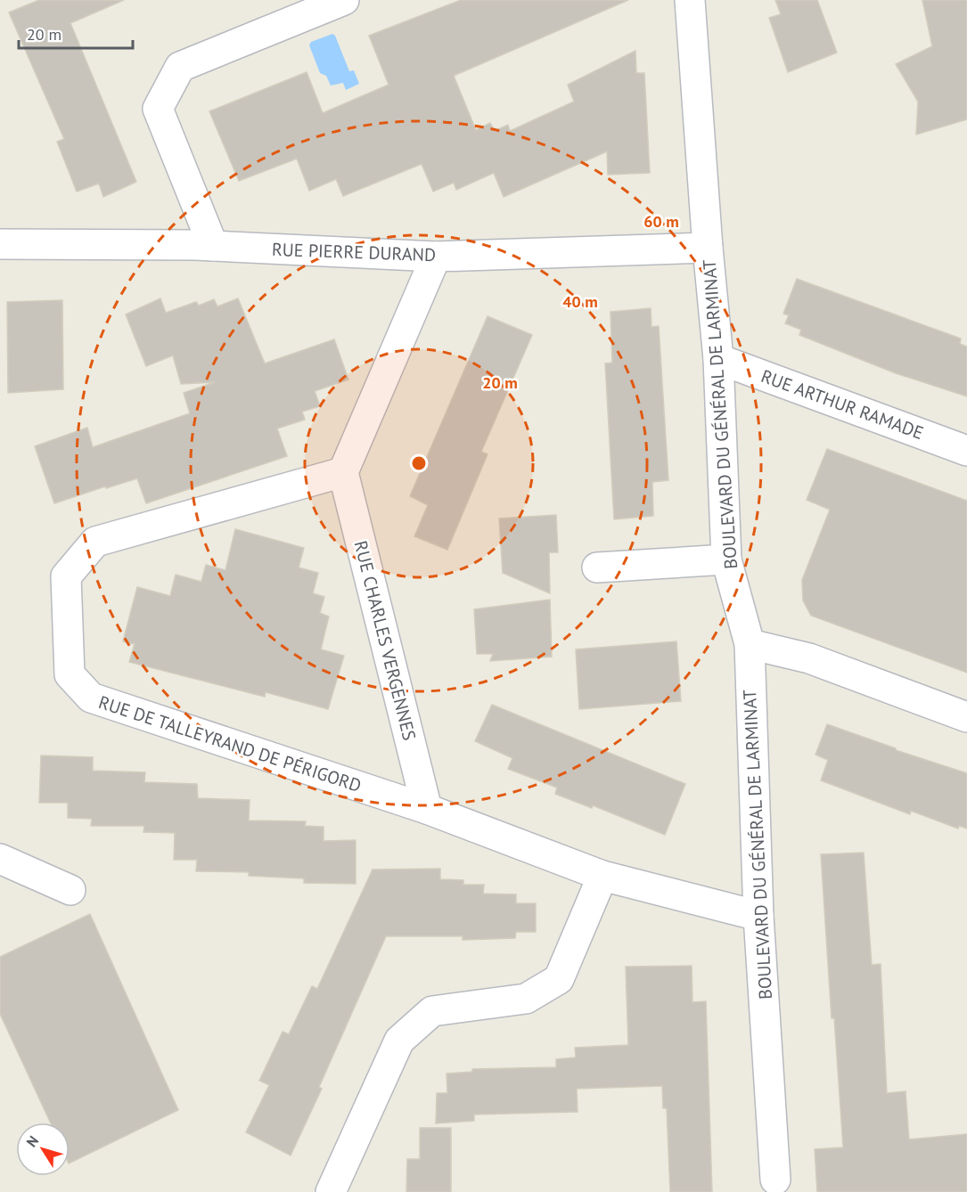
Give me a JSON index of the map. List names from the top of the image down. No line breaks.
{"streets":{"street":["RUE PIERRE DURAND","RUE ARTHUR RAMADE","BOULEVARD DU GÉNÉRAL DE LARMINAT","RUE CHARLES VERGENNES","RUE DE TALLEYRAND DE PÉRIGORD"]},"crossings":[["RUE PIERRE DURAND","BOULEVARD DU GÉNÉRAL DE LARMINAT"],["RUE ARTHUR RAMADE","BOULEVARD DU GÉNÉRAL DE LARMINAT"],["BOULEVARD DU GÉNÉRAL DE LARMINAT","RUE DE TALLEYRAND DE PÉRIGORD"],["RUE CHARLES VERGENNES","RUE DE TALLEYRAND DE PÉRIGORD"]],"scale_bar":"20 m","north":"top left","rings":["60 m","40 m","20 m"]}
